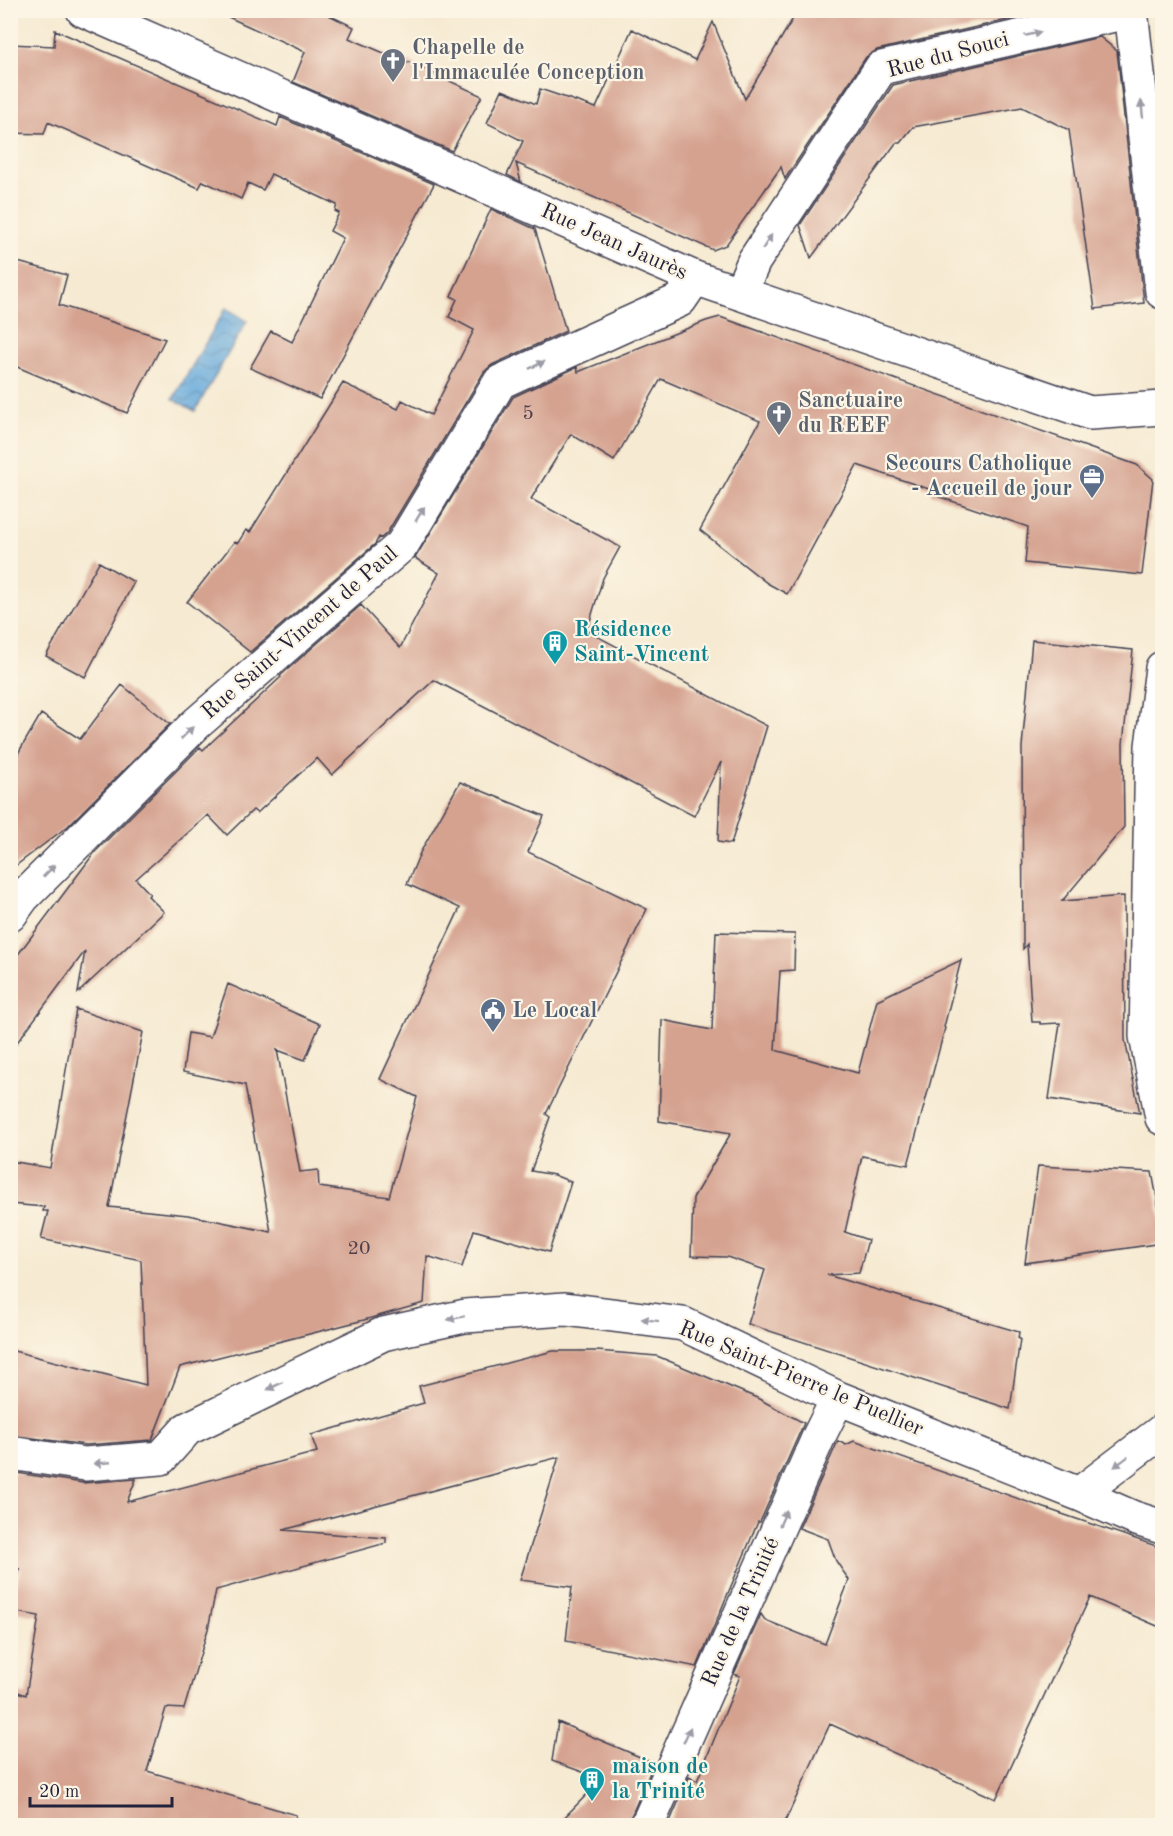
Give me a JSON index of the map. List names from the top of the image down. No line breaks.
{"streets":{"street":["Rue du Souci","Rue Jean Jaurès","Rue Saint-Vincent de Paul","Rue Saint-Pierre le Puellier","Rue de la Trinité"]},"crossings":[["Rue du Souci","Rue Jean Jaurès"],["Rue Jean Jaurès","Rue Saint-Vincent de Paul"],["Rue Saint-Pierre le Puellier","Rue de la Trinité"]],"one_way":["Rue du Souci","Rue Saint-Vincent de Paul","Rue Saint-Pierre le Puellier","Rue de la Trinité"],"places":{"church":["Chapelle de l'Immaculée Conception","Sanctuaire du REEF"],"office":["Secours Catholique - Accueil de jour"],"building":["Résidence Saint-Vincent","maison de la Trinité"],"public building":["Le Local"]},"house_numbers":["5","20"],"scale_bar":"20 m"}
